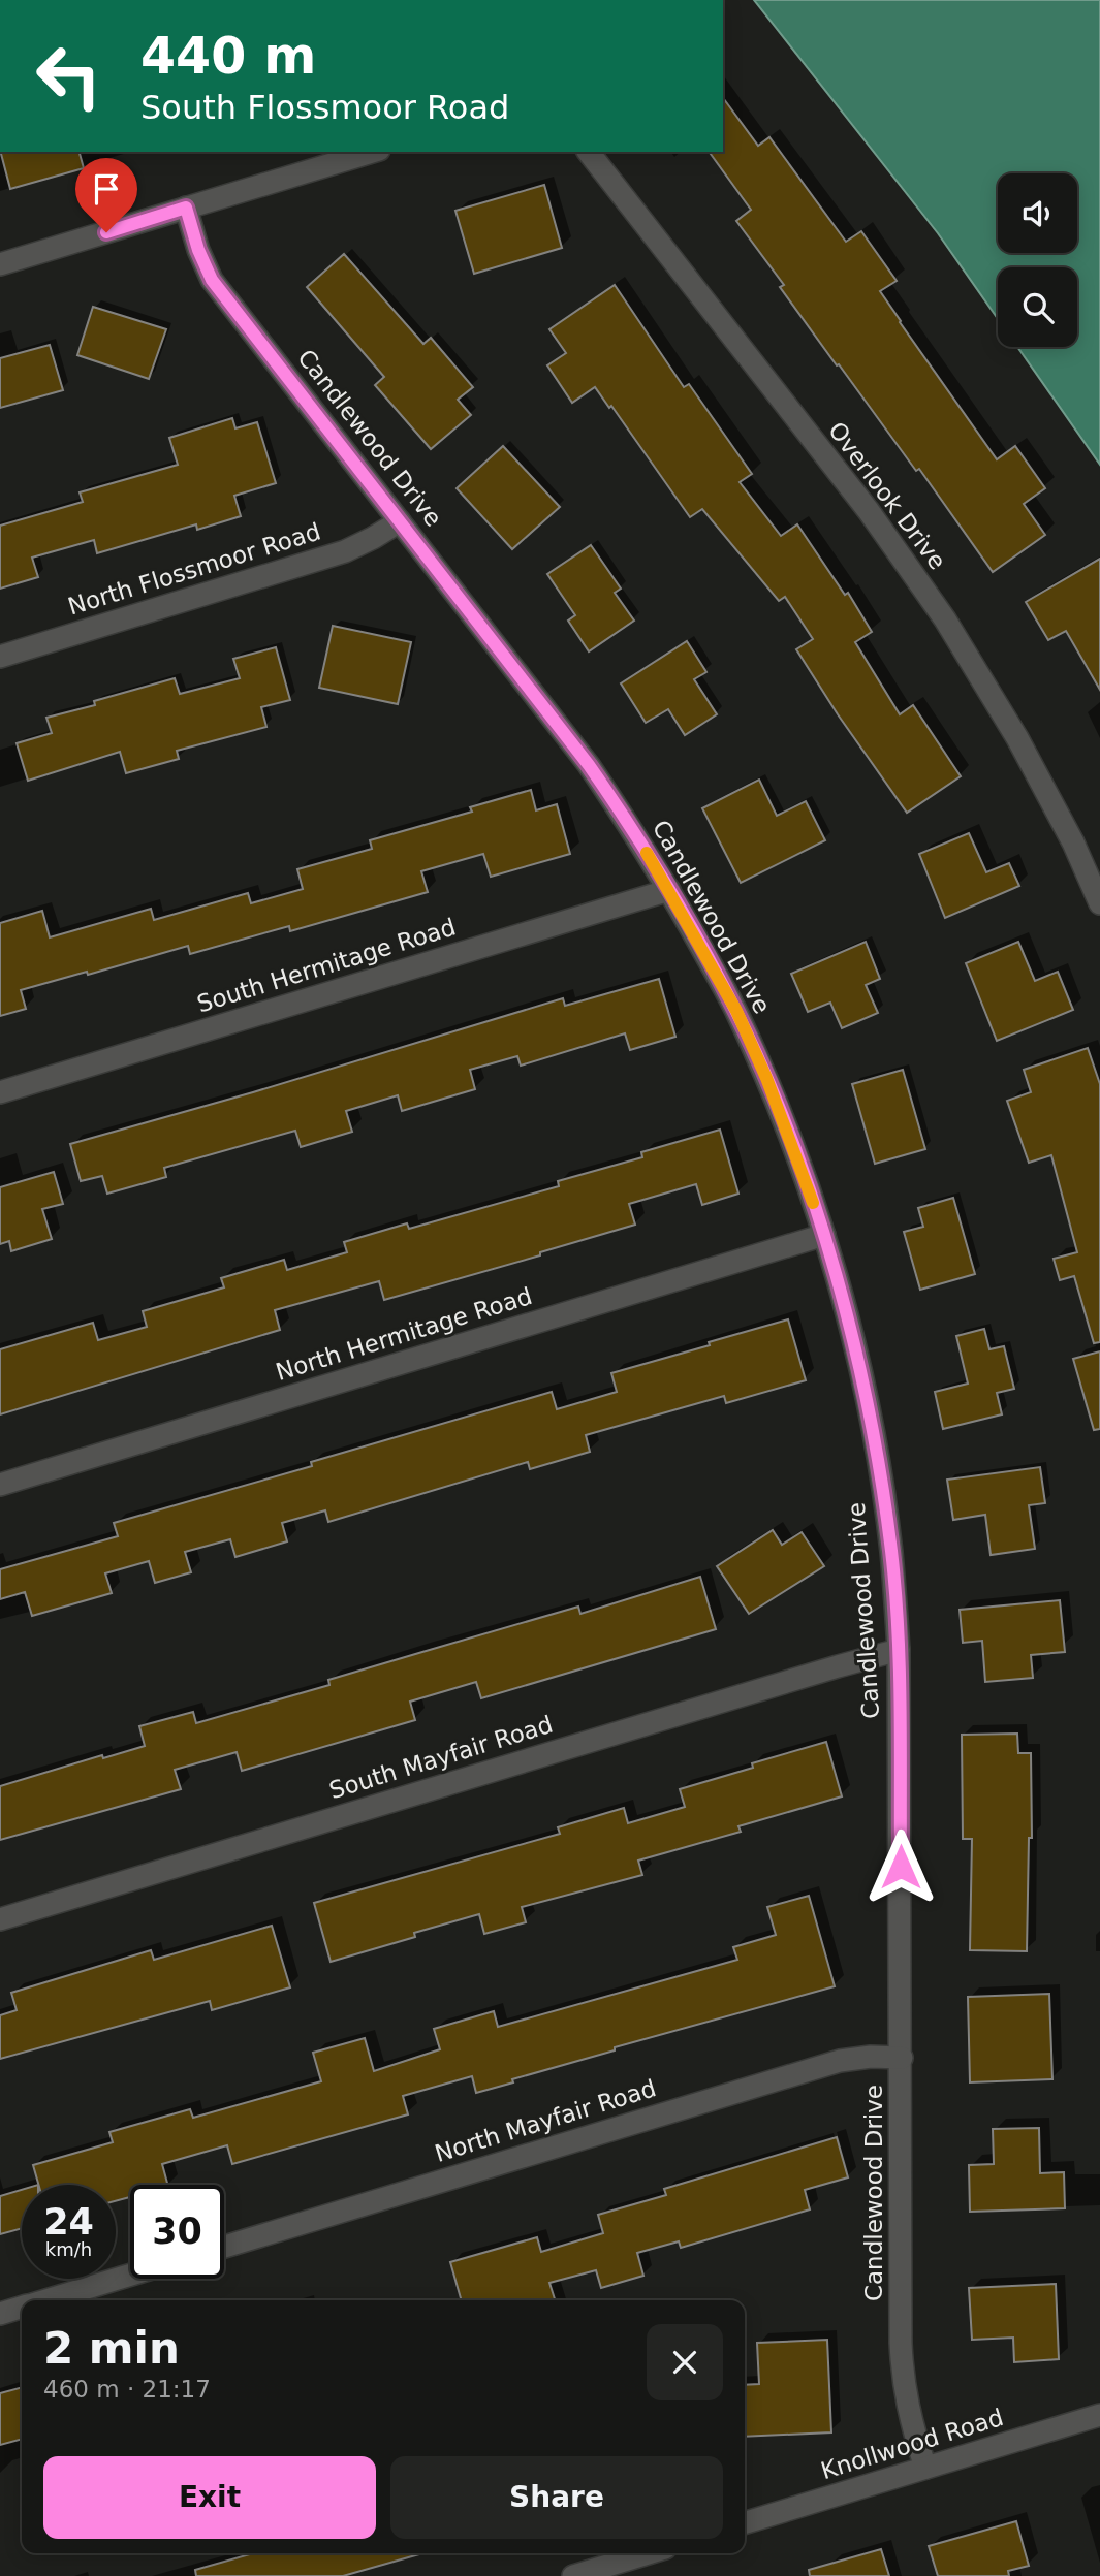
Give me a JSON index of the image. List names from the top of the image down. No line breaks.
{"streets":{"street":["Candlewood Drive","Overlook Drive","North Flossmoor Road","South Hermitage Road","North Hermitage Road","South Mayfair Road","North Mayfair Road","Knollwood Road"]},"crossings":[["Candlewood Drive","North Flossmoor Road"],["Candlewood Drive","South Hermitage Road"],["Candlewood Drive","North Hermitage Road"],["Candlewood Drive","South Mayfair Road"],["Candlewood Drive","North Mayfair Road"],["Candlewood Drive","Knollwood Road"]],"page":{"turn":["440 m","South Flossmoor Road"],"speed":"24 km/h","limit":"30","heading":["2 min","460 m · 21:17"],"buttons":["Exit","Share"]}}
